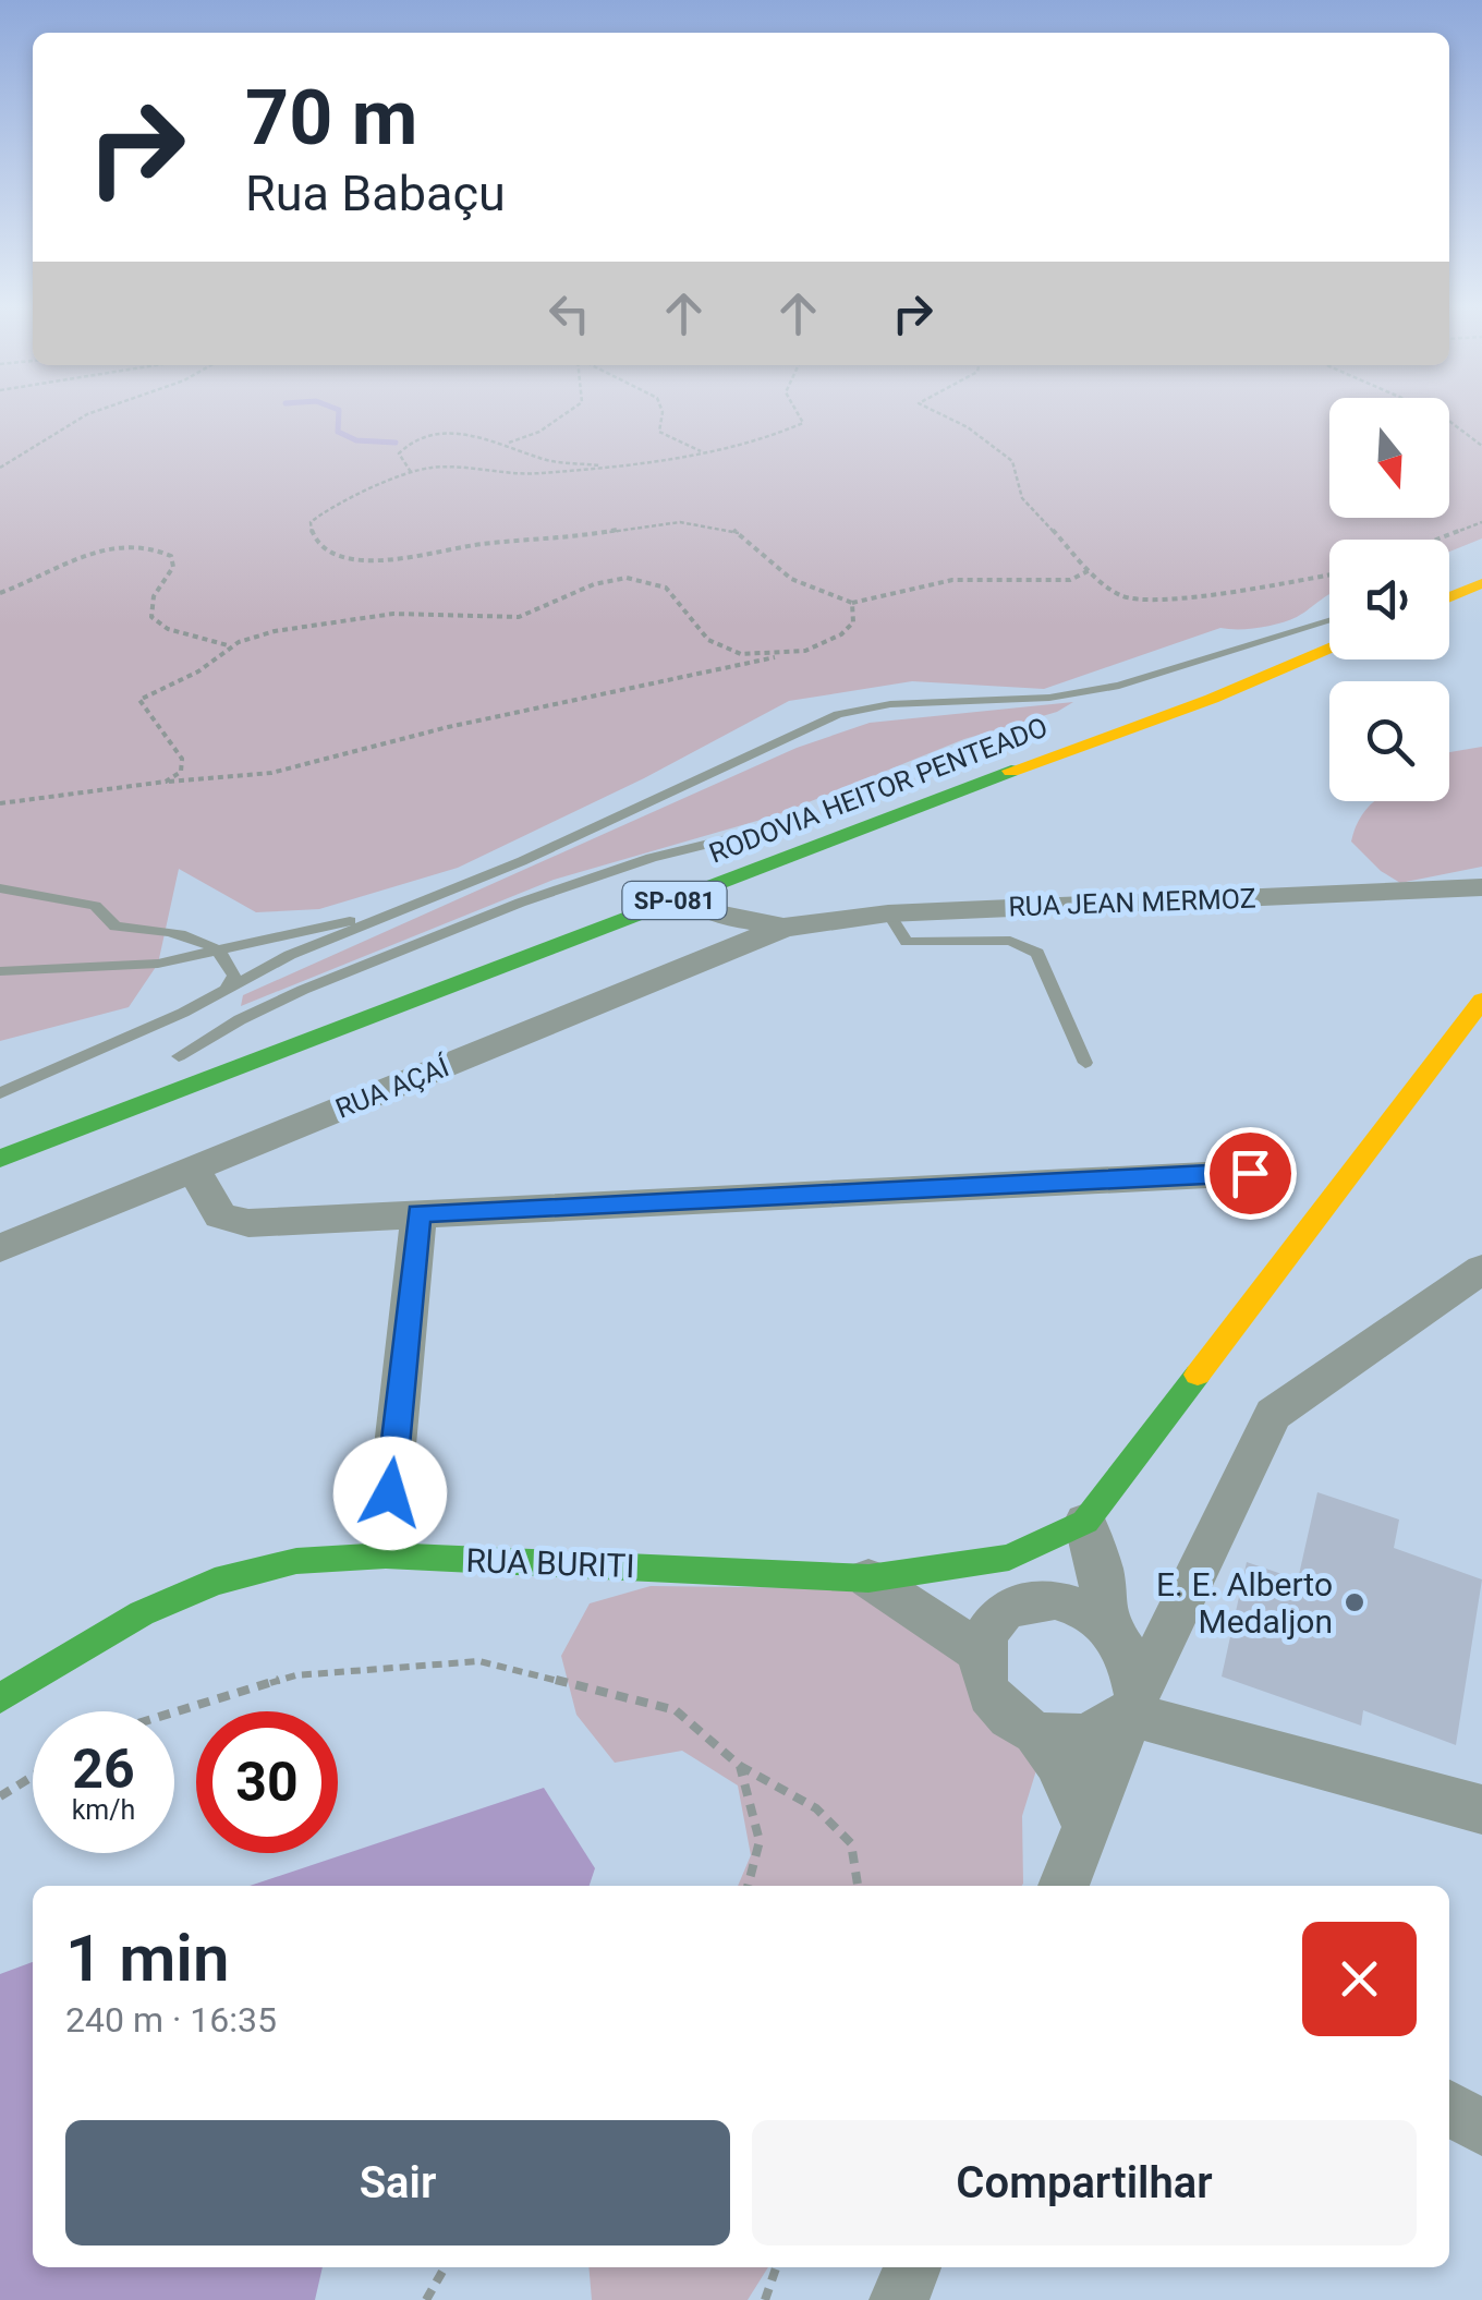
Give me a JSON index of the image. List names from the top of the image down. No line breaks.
{"streets":{"main road":["RODOVIA HEITOR PENTEADO","SP-081","RUA BURITI"],"street":["RUA JEAN MERMOZ","RUA AÇAÍ"]},"crossings":[["RUA JEAN MERMOZ","RUA AÇAÍ"]],"places":["E. E. Alberto Medaljon"],"north":"bottom","page":{"turn":["70 m","Rua Babaçu"],"speed":"26 km/h","limit":"30","heading":["1 min","240 m · 16:35"],"buttons":["Sair","Compartilhar"]}}
